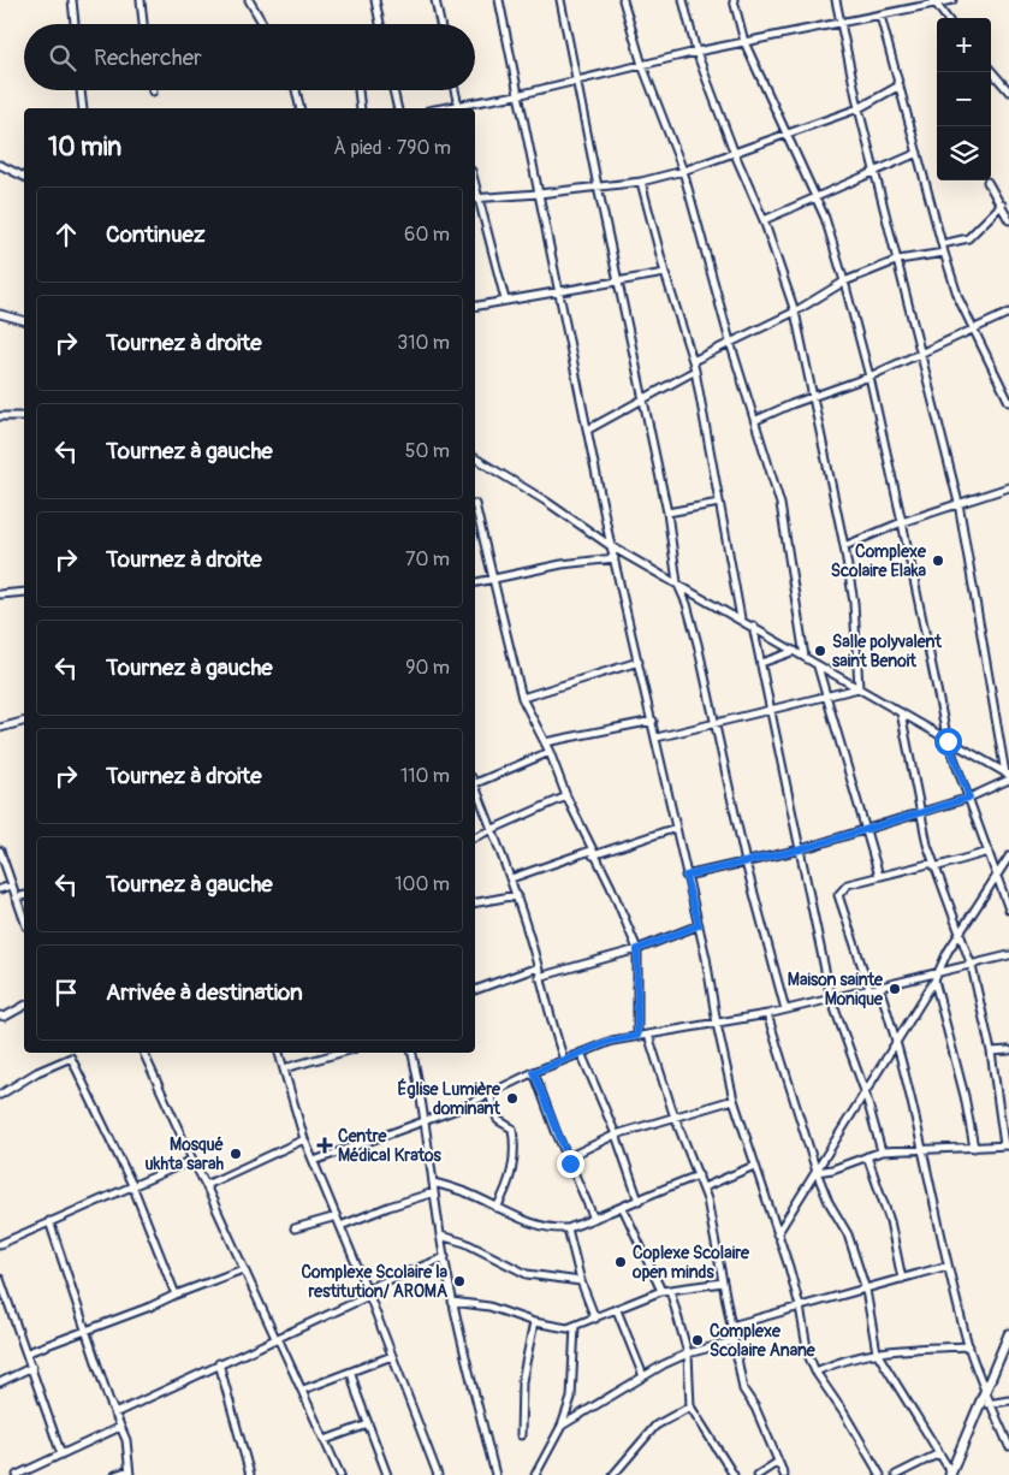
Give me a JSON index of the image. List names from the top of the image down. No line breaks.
{"places":{"other":["Complexe Scolaire Elaka","Salle polyvalent saint Benoit","Maison sainte Monique","Église Lumière dominant","Mosqué ukhta sarah","Coplexe Scolaire open minds","Complexe Scolaire la restitution/ AROMA","Complexe Scolaire Anane"],"health":["Centre Médical Kratos"]},"page":{"map_buttons":["+","−"],"search":"Rechercher","heading":["10 min","À pied · 790 m"],"list":[["Continuez","60 m"],["Tournez à droite","310 m"],["Tournez à gauche","50 m"],["Tournez à droite","70 m"],["Tournez à gauche","90 m"],["Tournez à droite","110 m"],["Tournez à gauche","100 m"],"Arrivée à destination"]}}
